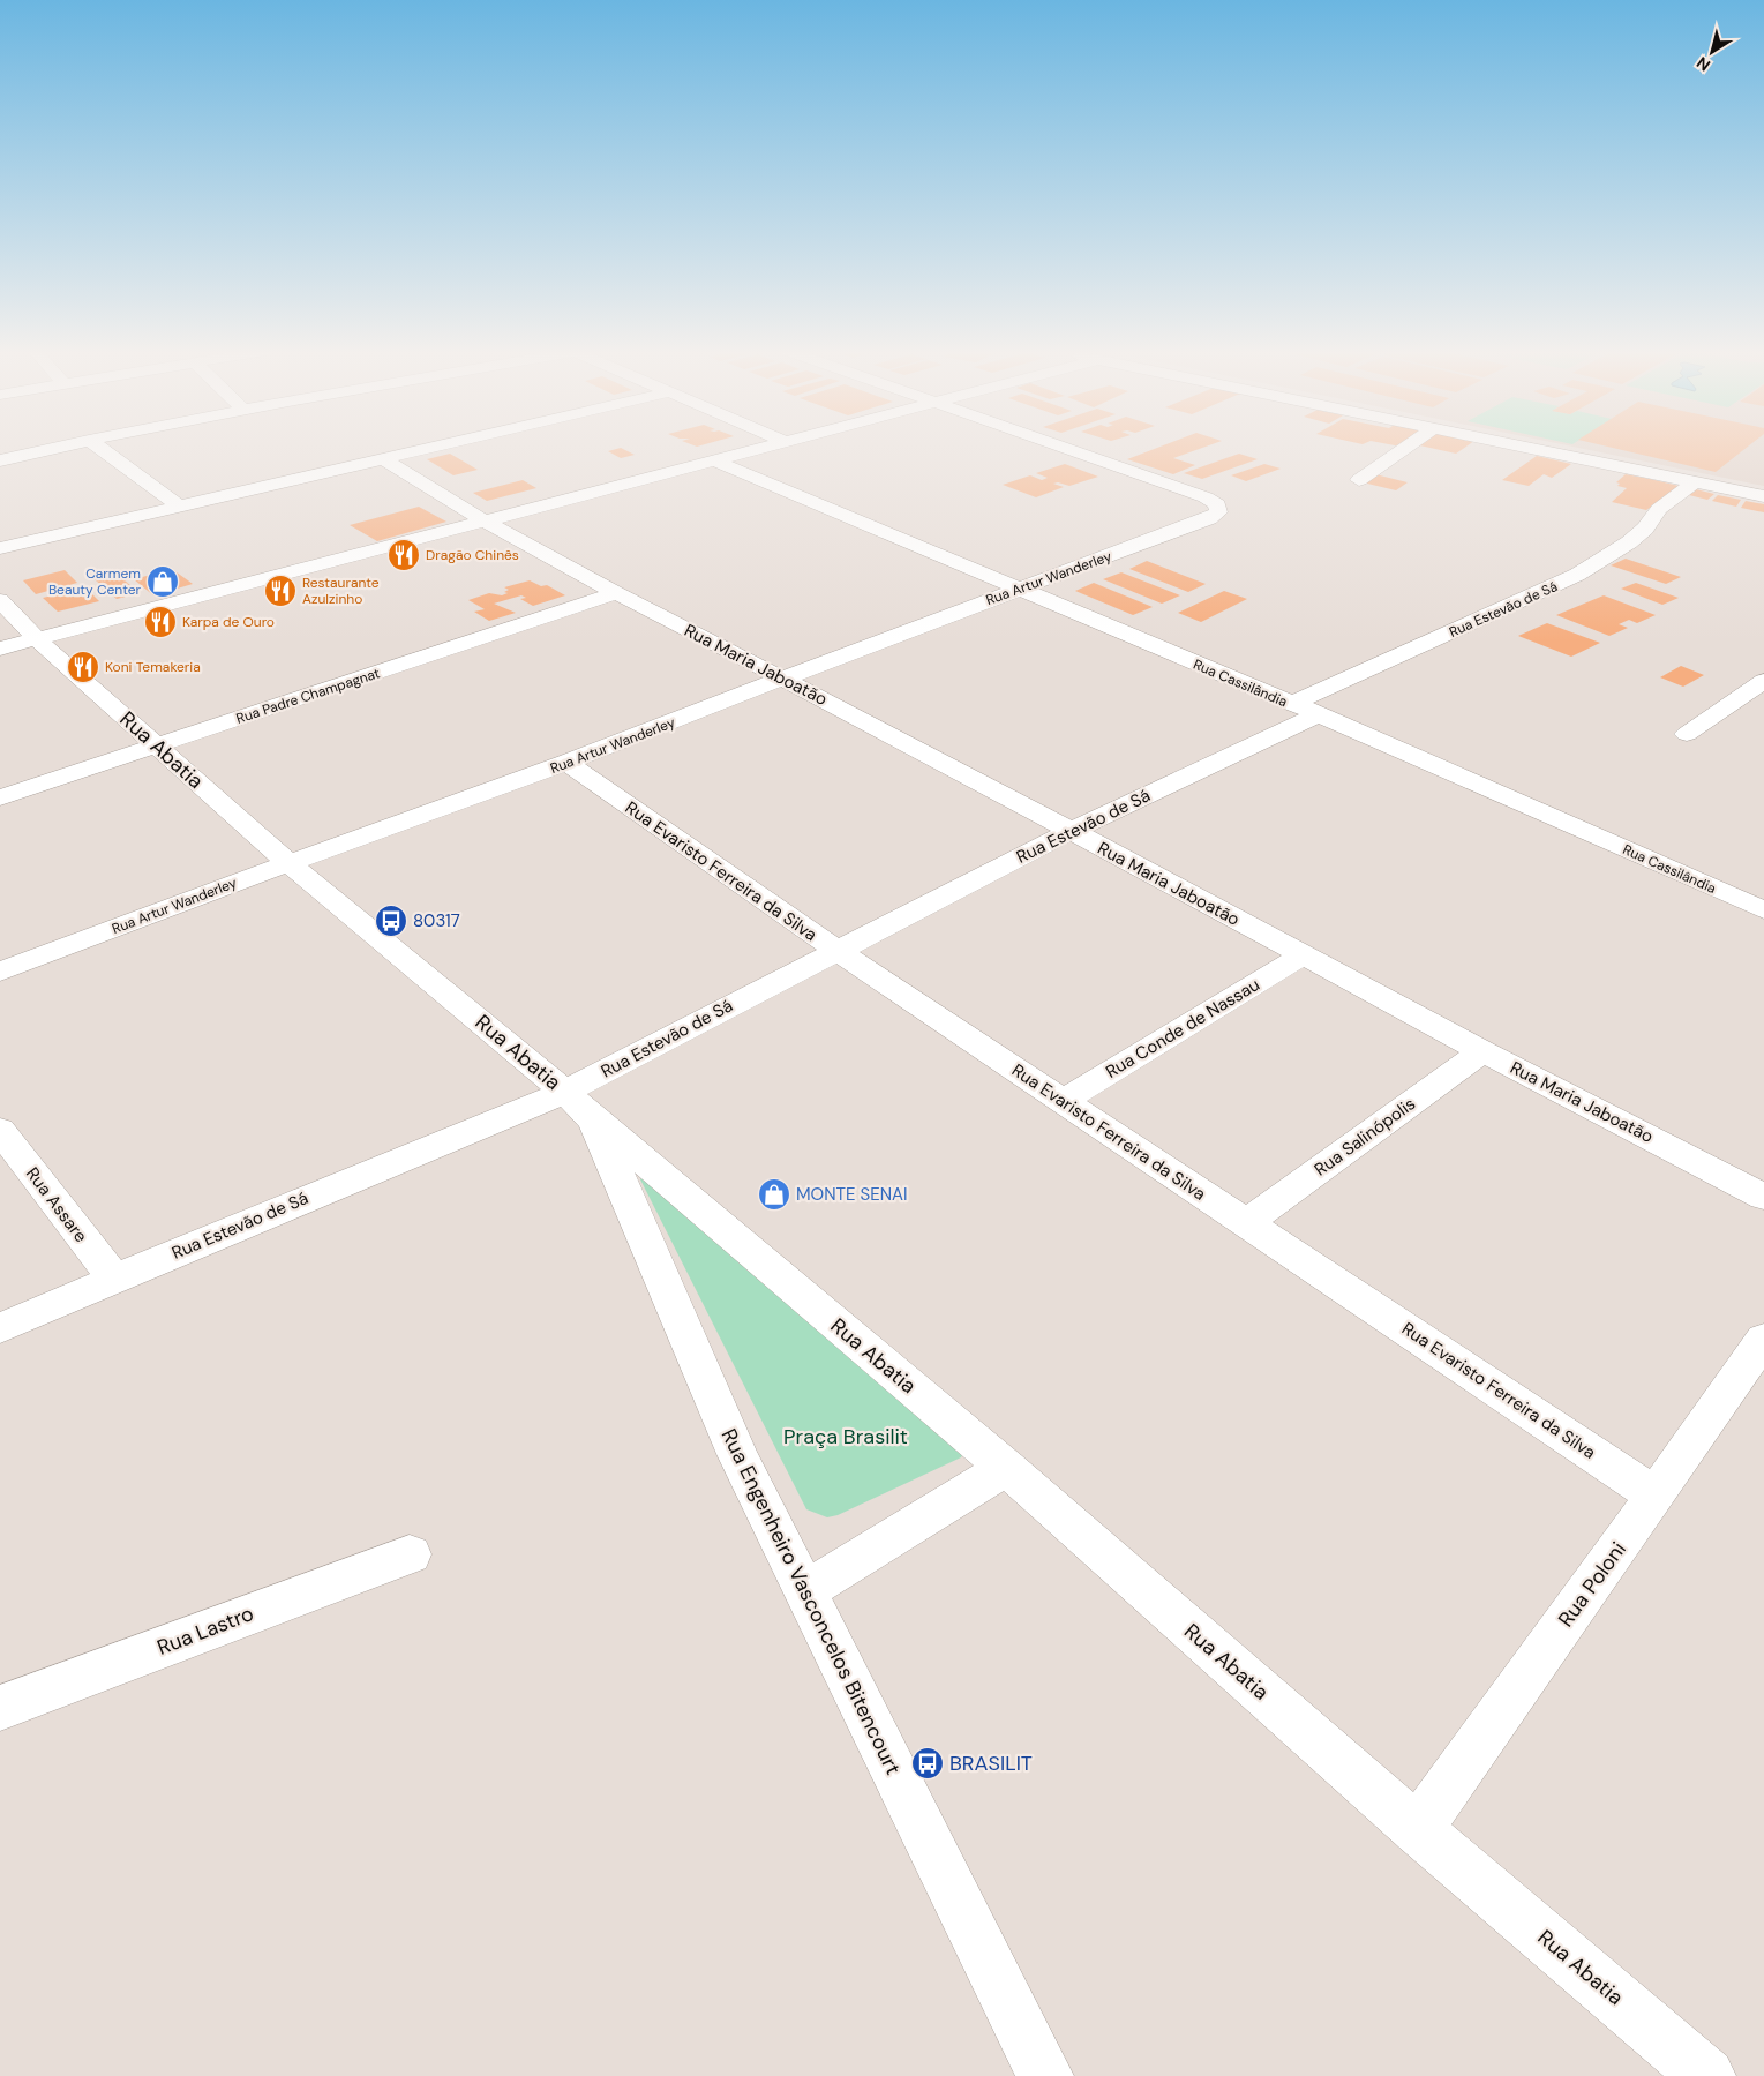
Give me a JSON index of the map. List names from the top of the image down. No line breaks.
{"streets":{"street":["Rua Artur Wanderley","Rua Estevão de Sá","Rua Maria Jaboatão","Rua Cassilândia","Rua Padre Champagnat","Rua Abatia","Rua Evaristo Ferreira da Silva","Rua Conde de Nassau","Rua Salinópolis","Rua Assare","Rua Poloni","Rua Engenheiro Vasconcelos Bitencourt","Rua Lastro"]},"crossings":[["Rua Artur Wanderley","Rua Maria Jaboatão"],["Rua Artur Wanderley","Rua Cassilândia"],["Rua Artur Wanderley","Rua Abatia"],["Rua Artur Wanderley","Rua Evaristo Ferreira da Silva"],["Rua Estevão de Sá","Rua Maria Jaboatão"],["Rua Estevão de Sá","Rua Cassilândia"],["Rua Estevão de Sá","Rua Abatia"],["Rua Estevão de Sá","Rua Evaristo Ferreira da Silva"],["Rua Estevão de Sá","Rua Assare"],["Rua Estevão de Sá","Rua Engenheiro Vasconcelos Bitencourt"],["Rua Maria Jaboatão","Rua Padre Champagnat"],["Rua Maria Jaboatão","Rua Conde de Nassau"],["Rua Maria Jaboatão","Rua Salinópolis"],["Rua Padre Champagnat","Rua Abatia"],["Rua Abatia","Rua Poloni"],["Rua Abatia","Rua Engenheiro Vasconcelos Bitencourt"],["Rua Evaristo Ferreira da Silva","Rua Conde de Nassau"],["Rua Evaristo Ferreira da Silva","Rua Salinópolis"],["Rua Evaristo Ferreira da Silva","Rua Poloni"]],"parks":["Praça Brasilit"],"places":{"restaurant":["Dragão Chinês","Restaurante Azulzinho","Karpa de Ouro","Koni Temakeria"],"shop":["Carmem Beauty Center","MONTE SENAI"],"bus stop":["80317","BRASILIT"]},"north":"bottom left"}
